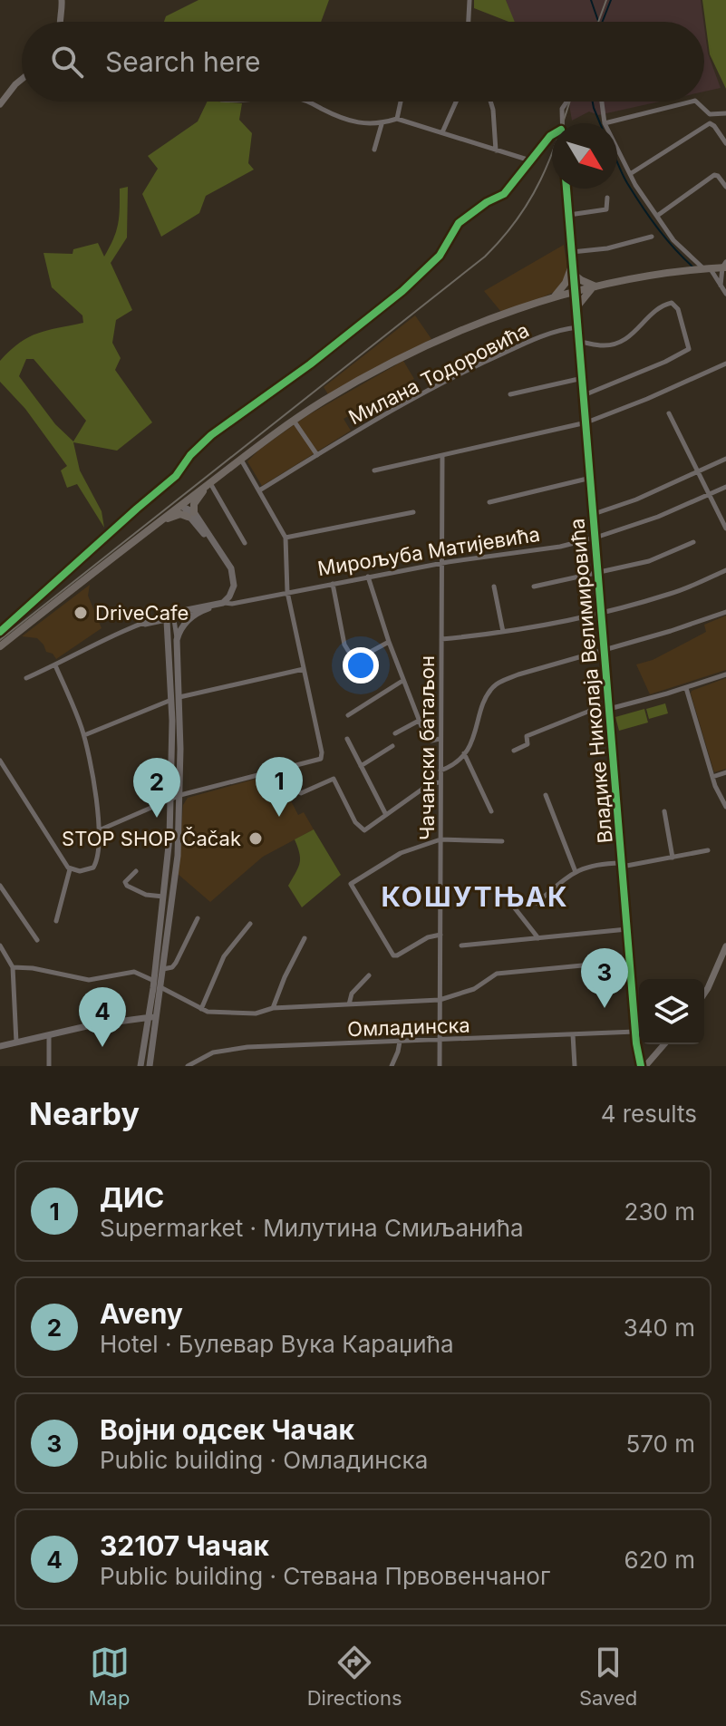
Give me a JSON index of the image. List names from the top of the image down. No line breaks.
{"streets":{"street":["Милана Тодоровића","Мирољуба Матијевића","Владике Николаја Велимировића","Чачански батаљон","Омладинска"]},"crossings":[["Милана Тодоровића","Владике Николаја Велимировића"],["Мирољуба Матијевића","Владике Николаја Велимировића"],["Мирољуба Матијевића","Чачански батаљон"],["Владике Николаја Велимировића","Омладинска"],["Чачански батаљон","Омладинска"]],"districts":["КОШУТЊАК"],"places":["DriveCafe","STOP SHOP Čačak"],"north":"bottom right","page":{"search":"Search here","pins":["1","2","3","4"],"heading":["Nearby","4 results"],"list":[{"mark":"1","name":"ДИС","note":"Supermarket · Милутина Смиљанића","value":"230 m"},{"mark":"2","name":"Aveny","note":"Hotel · Булевар Вука Караџића","value":"340 m"},{"mark":"3","name":"Војни одсек Чачак","note":"Public building · Омладинска","value":"570 m"},{"mark":"4","name":"32107 Чачак","note":"Public building · Стевана Првовенчаног","value":"620 m"}],"nav":["Map","Directions","Saved"]}}
